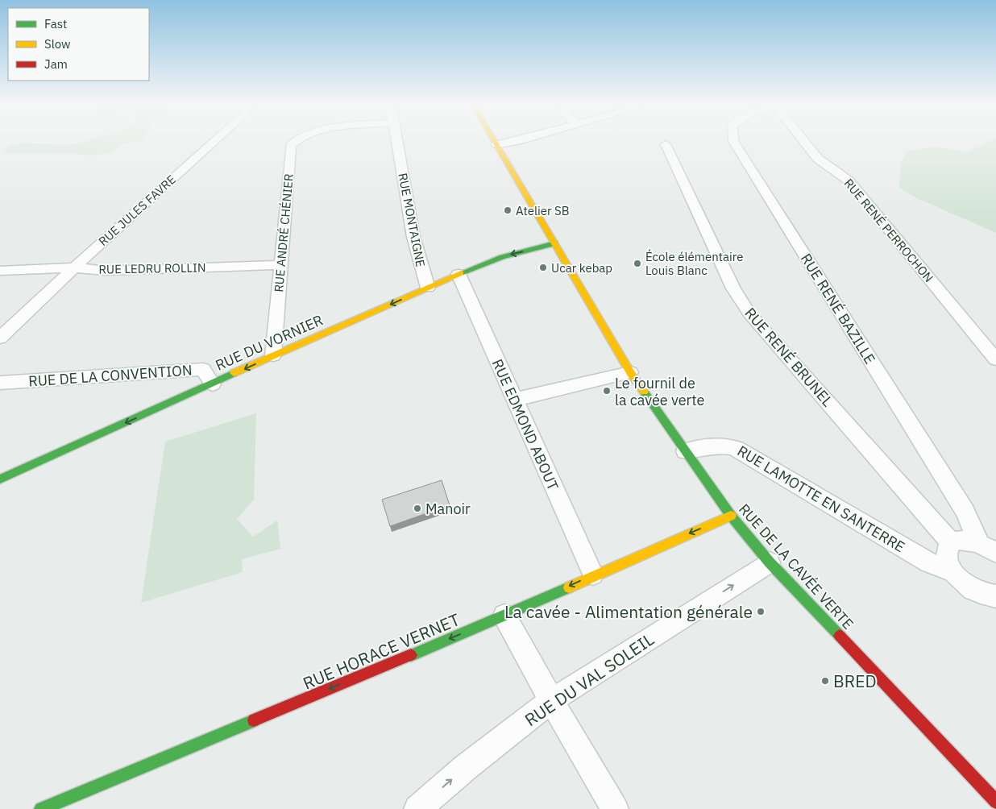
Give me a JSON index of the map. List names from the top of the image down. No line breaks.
{"streets":{"street":["RUE JULES FAVRE","RUE MONTAIGNE","RUE RENÉ PERROCHON","RUE ANDRÉ CHÉNIER","RUE LEDRU ROLLIN","RUE RENÉ BAZILLE","RUE DU VORNIER","RUE RENÉ BRUNEL","RUE DE LA CONVENTION","RUE EDMOND ABOUT","RUE LAMOTTE EN SANTERRE","RUE DE LA CAVÉE VERTE","RUE HORACE VERNET","RUE DU VAL SOLEIL"]},"crossings":[["RUE JULES FAVRE","RUE LEDRU ROLLIN"],["RUE MONTAIGNE","RUE DU VORNIER"],["RUE ANDRÉ CHÉNIER","RUE LEDRU ROLLIN"],["RUE ANDRÉ CHÉNIER","RUE DU VORNIER"],["RUE DU VORNIER","RUE DE LA CONVENTION"],["RUE DU VORNIER","RUE EDMOND ABOUT"],["RUE DU VORNIER","RUE DE LA CAVÉE VERTE"],["RUE EDMOND ABOUT","RUE HORACE VERNET"],["RUE LAMOTTE EN SANTERRE","RUE DE LA CAVÉE VERTE"],["RUE DE LA CAVÉE VERTE","RUE HORACE VERNET"],["RUE DE LA CAVÉE VERTE","RUE DU VAL SOLEIL"]],"one_way":["RUE DU VORNIER","RUE HORACE VERNET","RUE DU VAL SOLEIL"],"places":["Atelier SB","École élémentaire Louis Blanc","Ucar kebap","Le fournil de la cavée verte","Manoir","La cavée - Alimentation générale","BRED"],"legend":["Fast","Slow","Jam"]}
